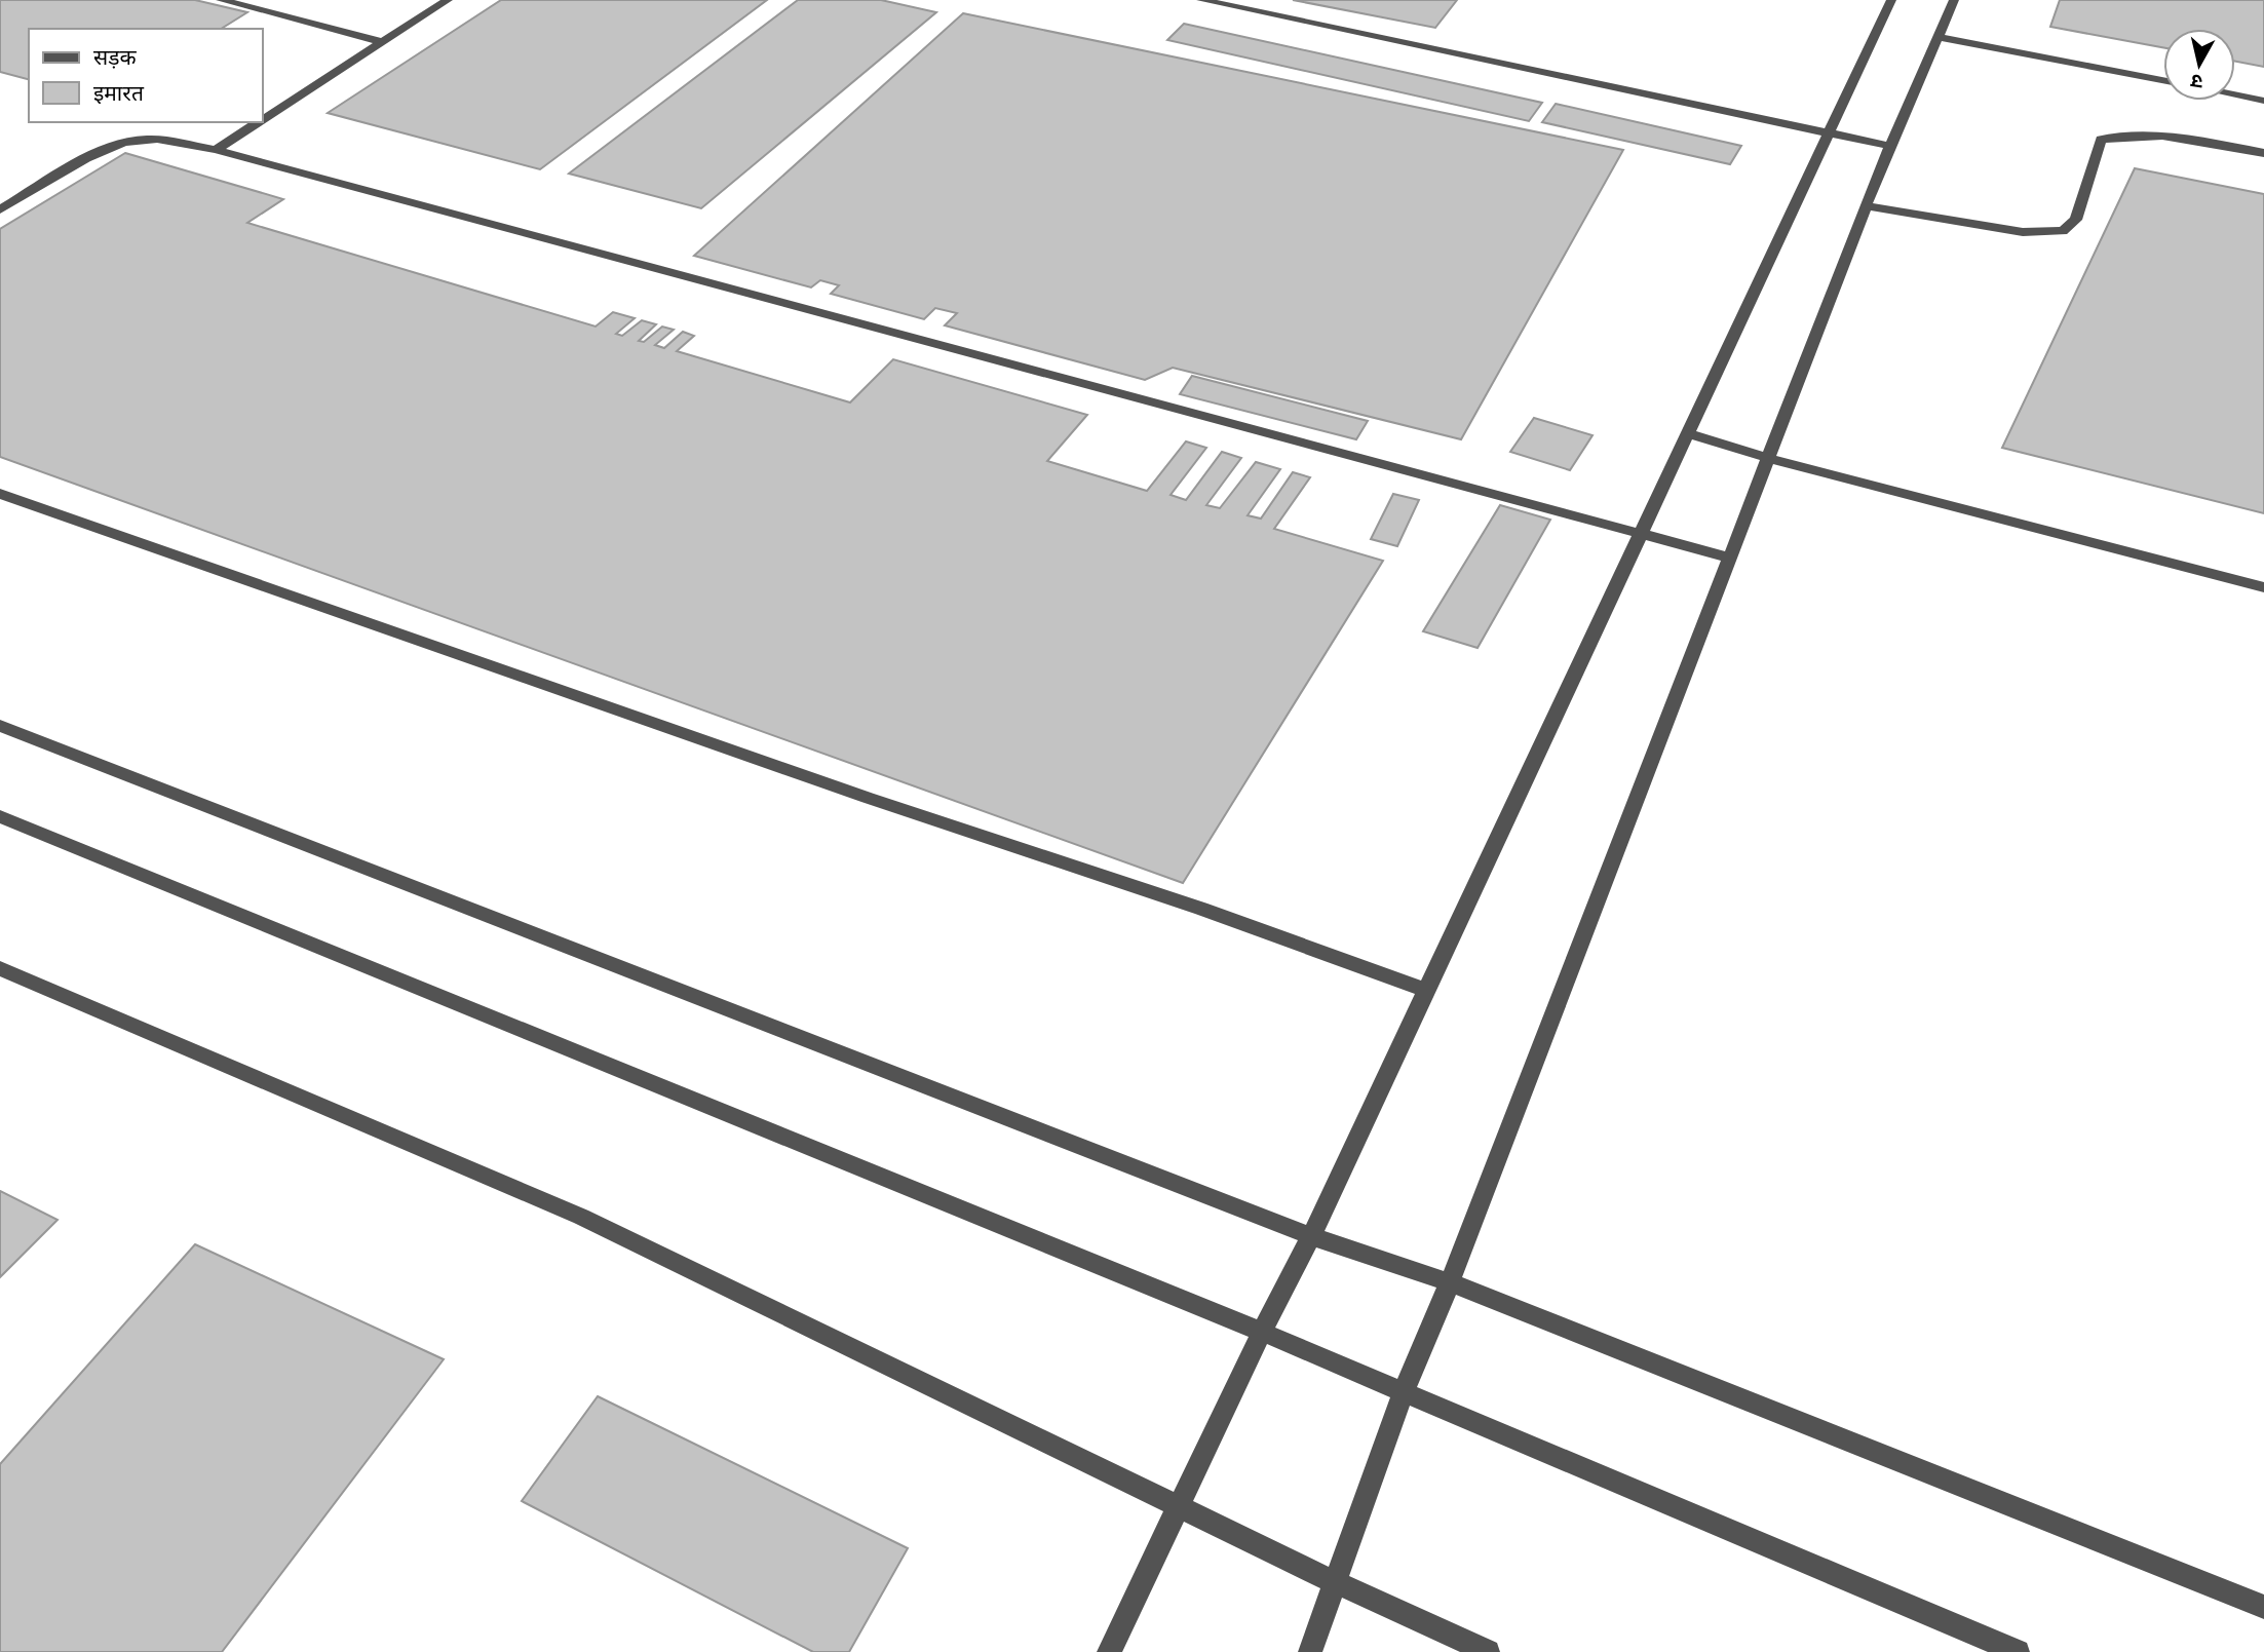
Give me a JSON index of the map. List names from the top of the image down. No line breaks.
{"legend":["सड़क","इमारत"],"north":"bottom"}
